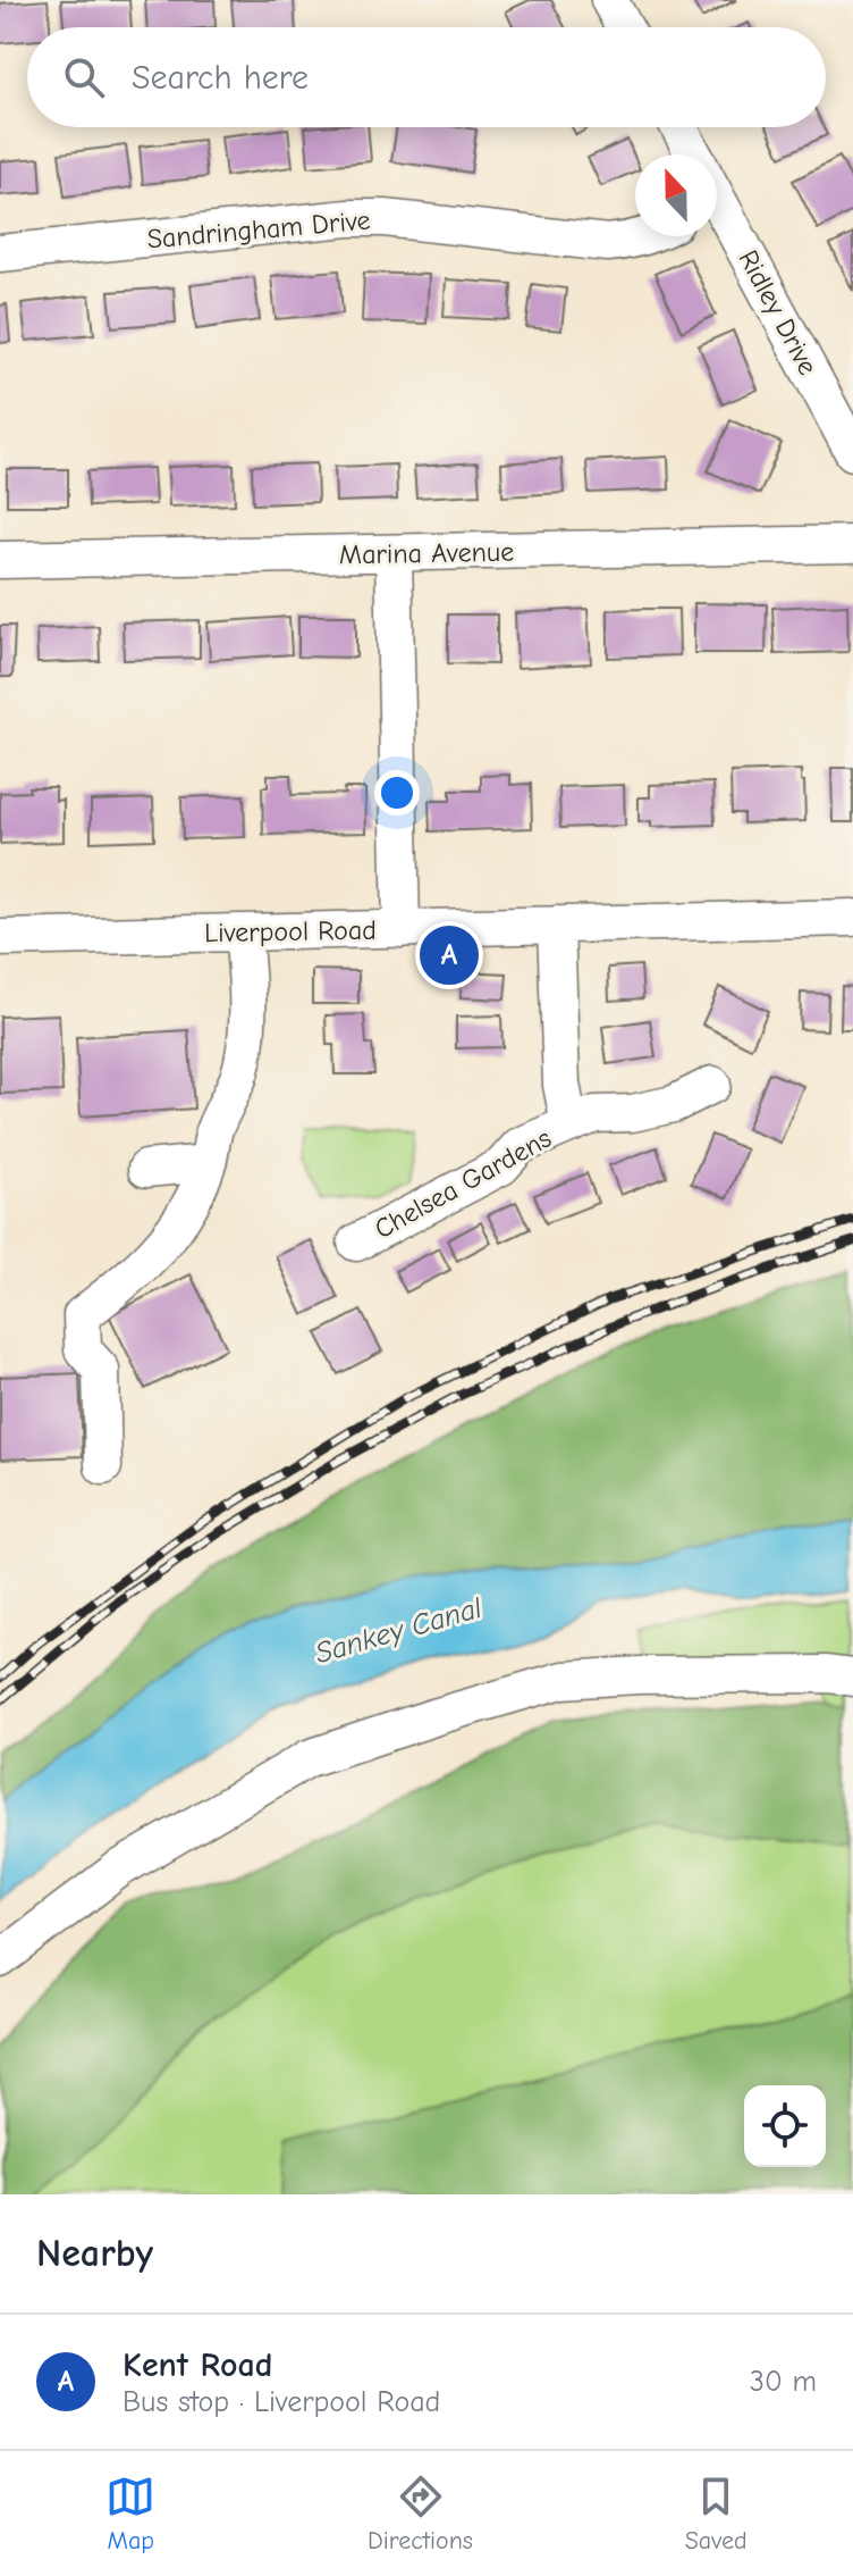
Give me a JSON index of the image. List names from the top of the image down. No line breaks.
{"streets":{"street":["Sandringham Drive","Ridley Drive","Marina Avenue","Liverpool Road","Chelsea Gardens"]},"crossings":[["Liverpool Road","Chelsea Gardens"]],"water":["Sankey Canal"],"north":"top","page":{"search":"Search here","pins":"A","heading":"Nearby","list":[{"mark":"A","name":"Kent Road","note":"Bus stop · Liverpool Road","value":"30 m"}],"nav":["Map","Directions","Saved"]}}
